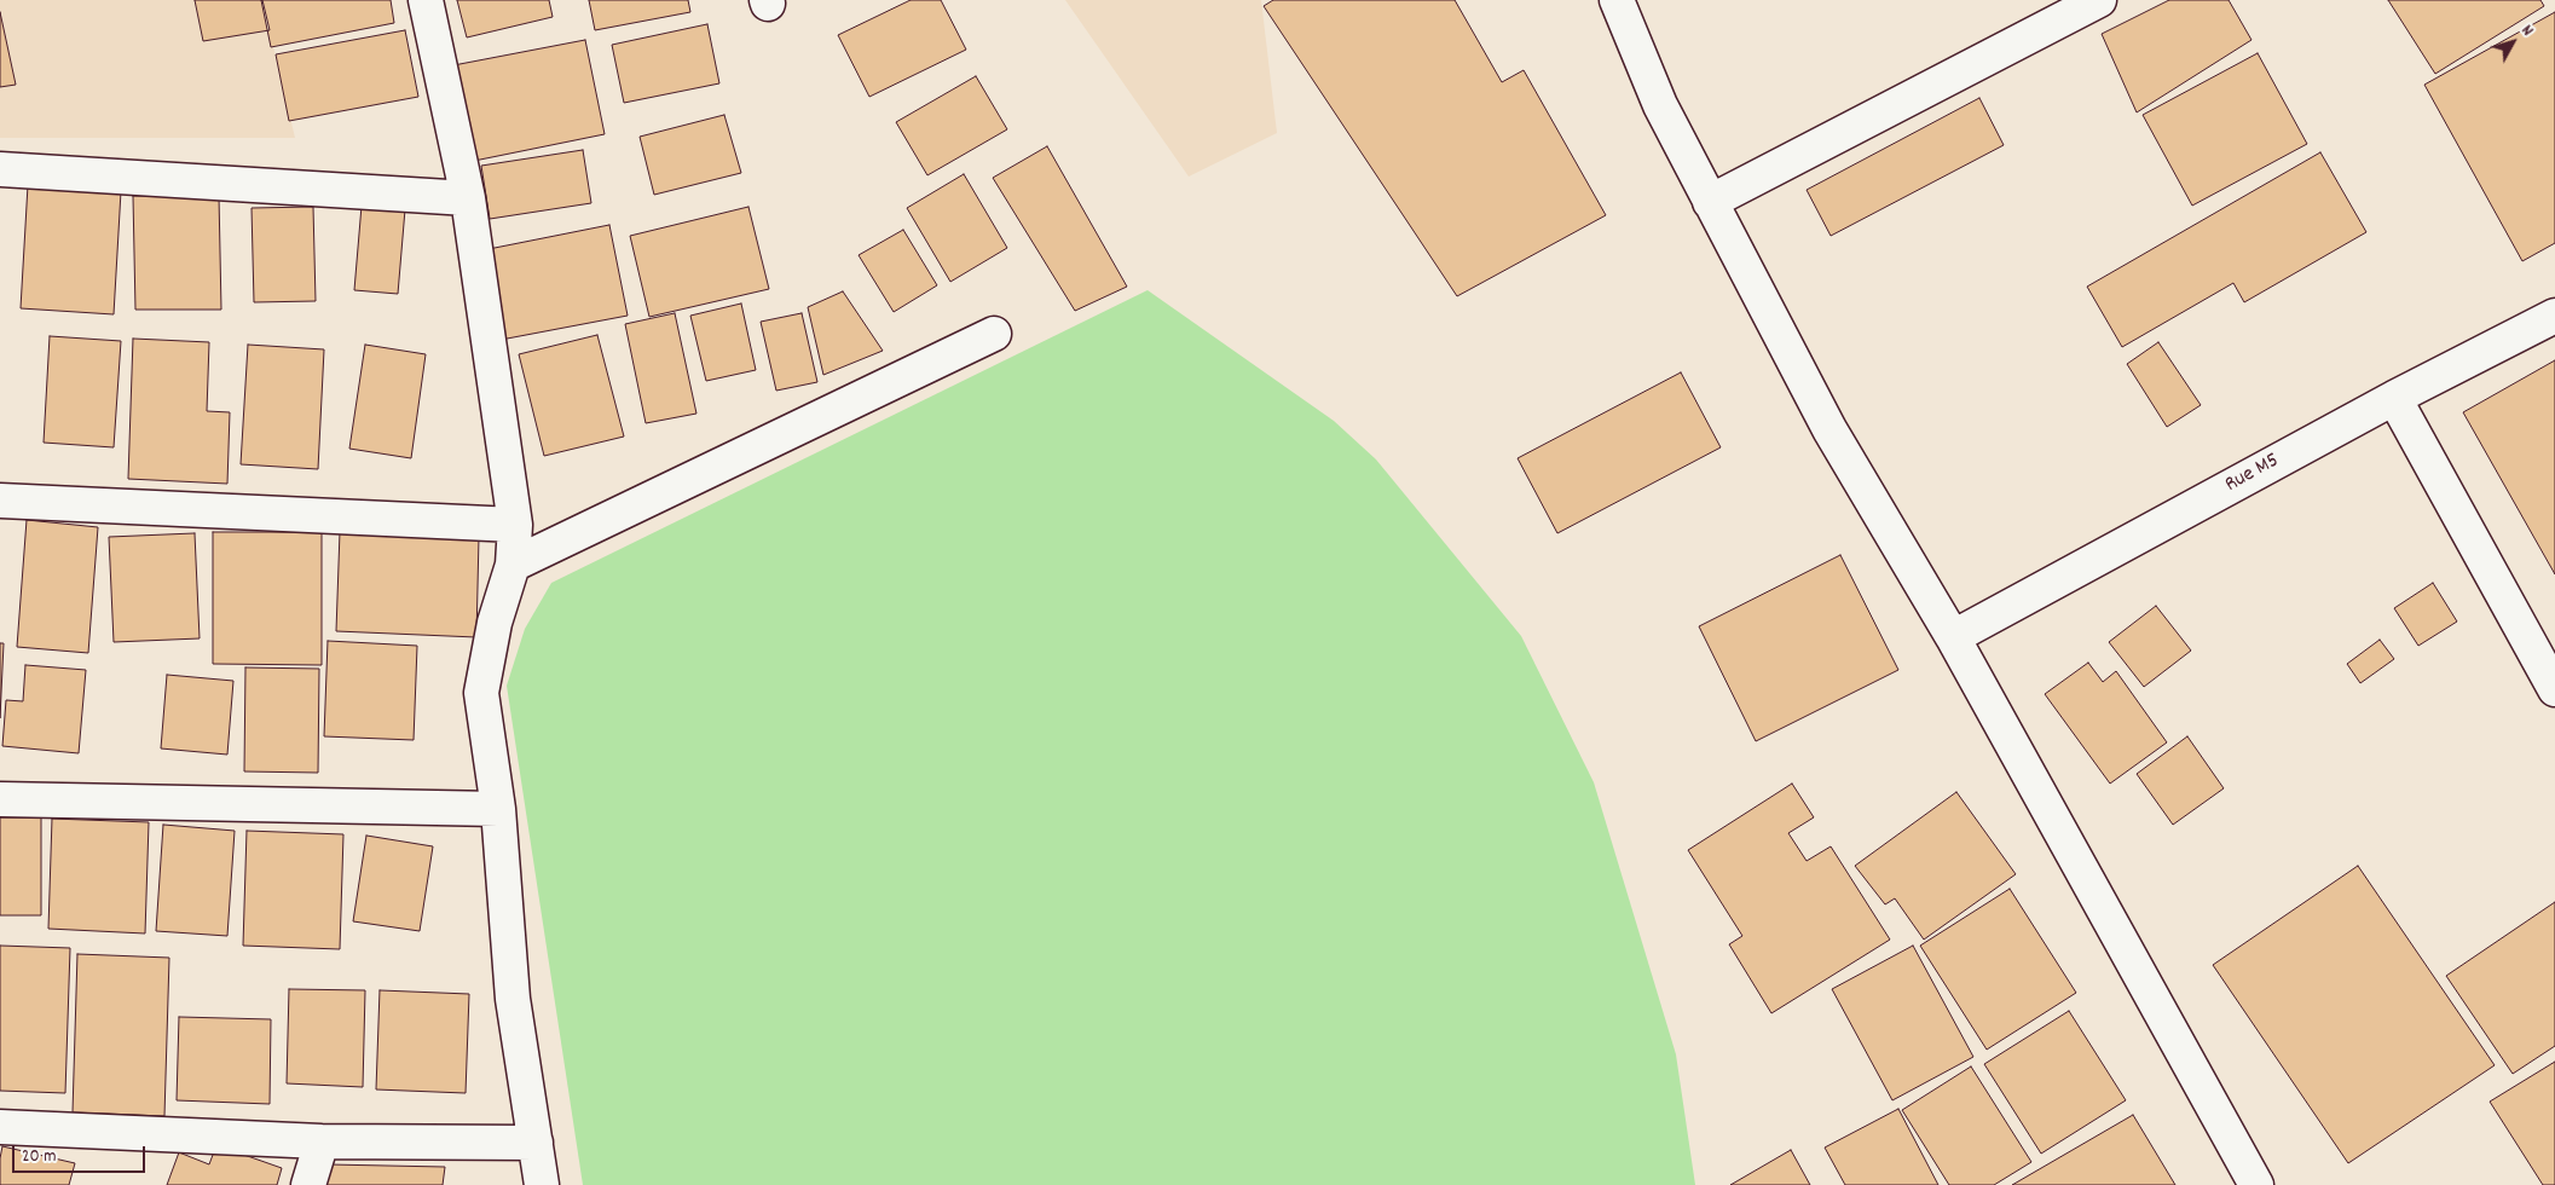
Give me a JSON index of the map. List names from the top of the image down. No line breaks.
{"streets":{"street":["Rue M5"]},"scale_bar":"20 m","north":"top right"}
